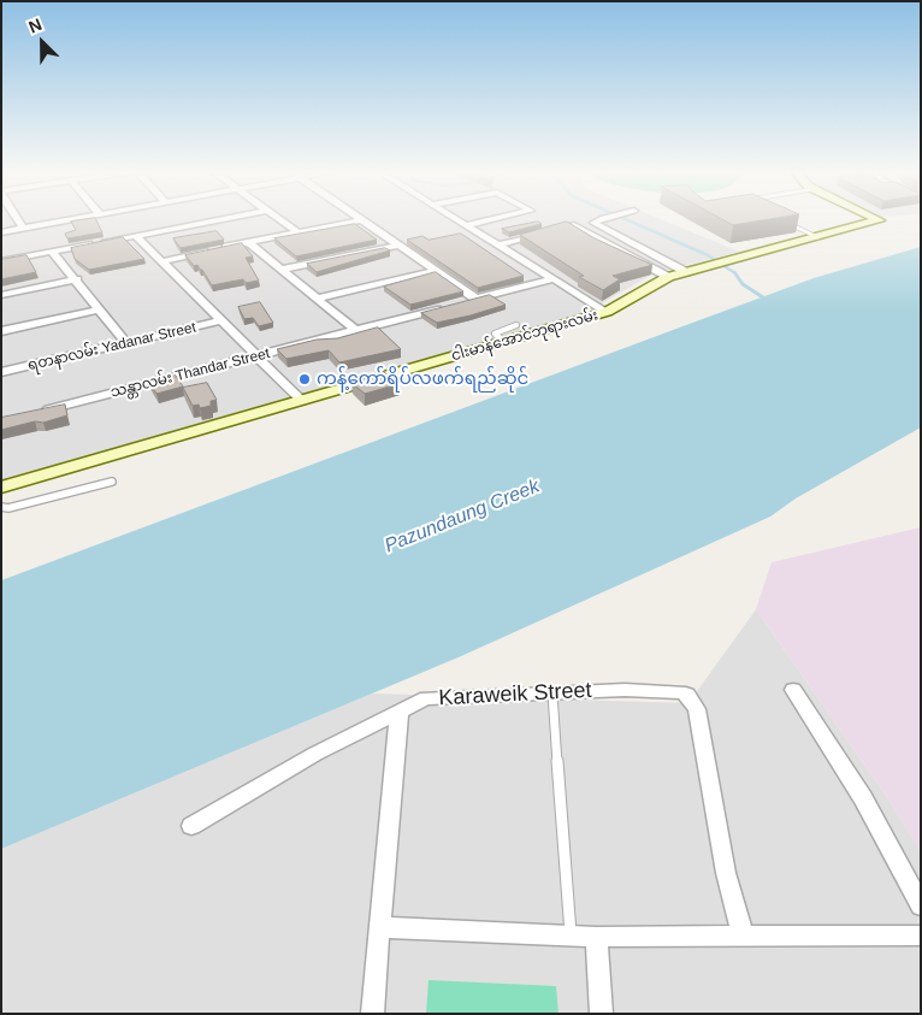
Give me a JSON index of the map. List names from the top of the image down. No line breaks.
{"streets":{"main road":["ငါးမာန်အောင်ဘုရားလမ်း"],"street":["ရတနာလမ်း Yadanar Street","သန္တာလမ်း Thandar Street","Karaweik Street"]},"water":["Pazundaung Creek"],"places":["ကန့်ကော်ရိပ်လဖက်ရည်ဆိုင်"],"north":"top left"}
